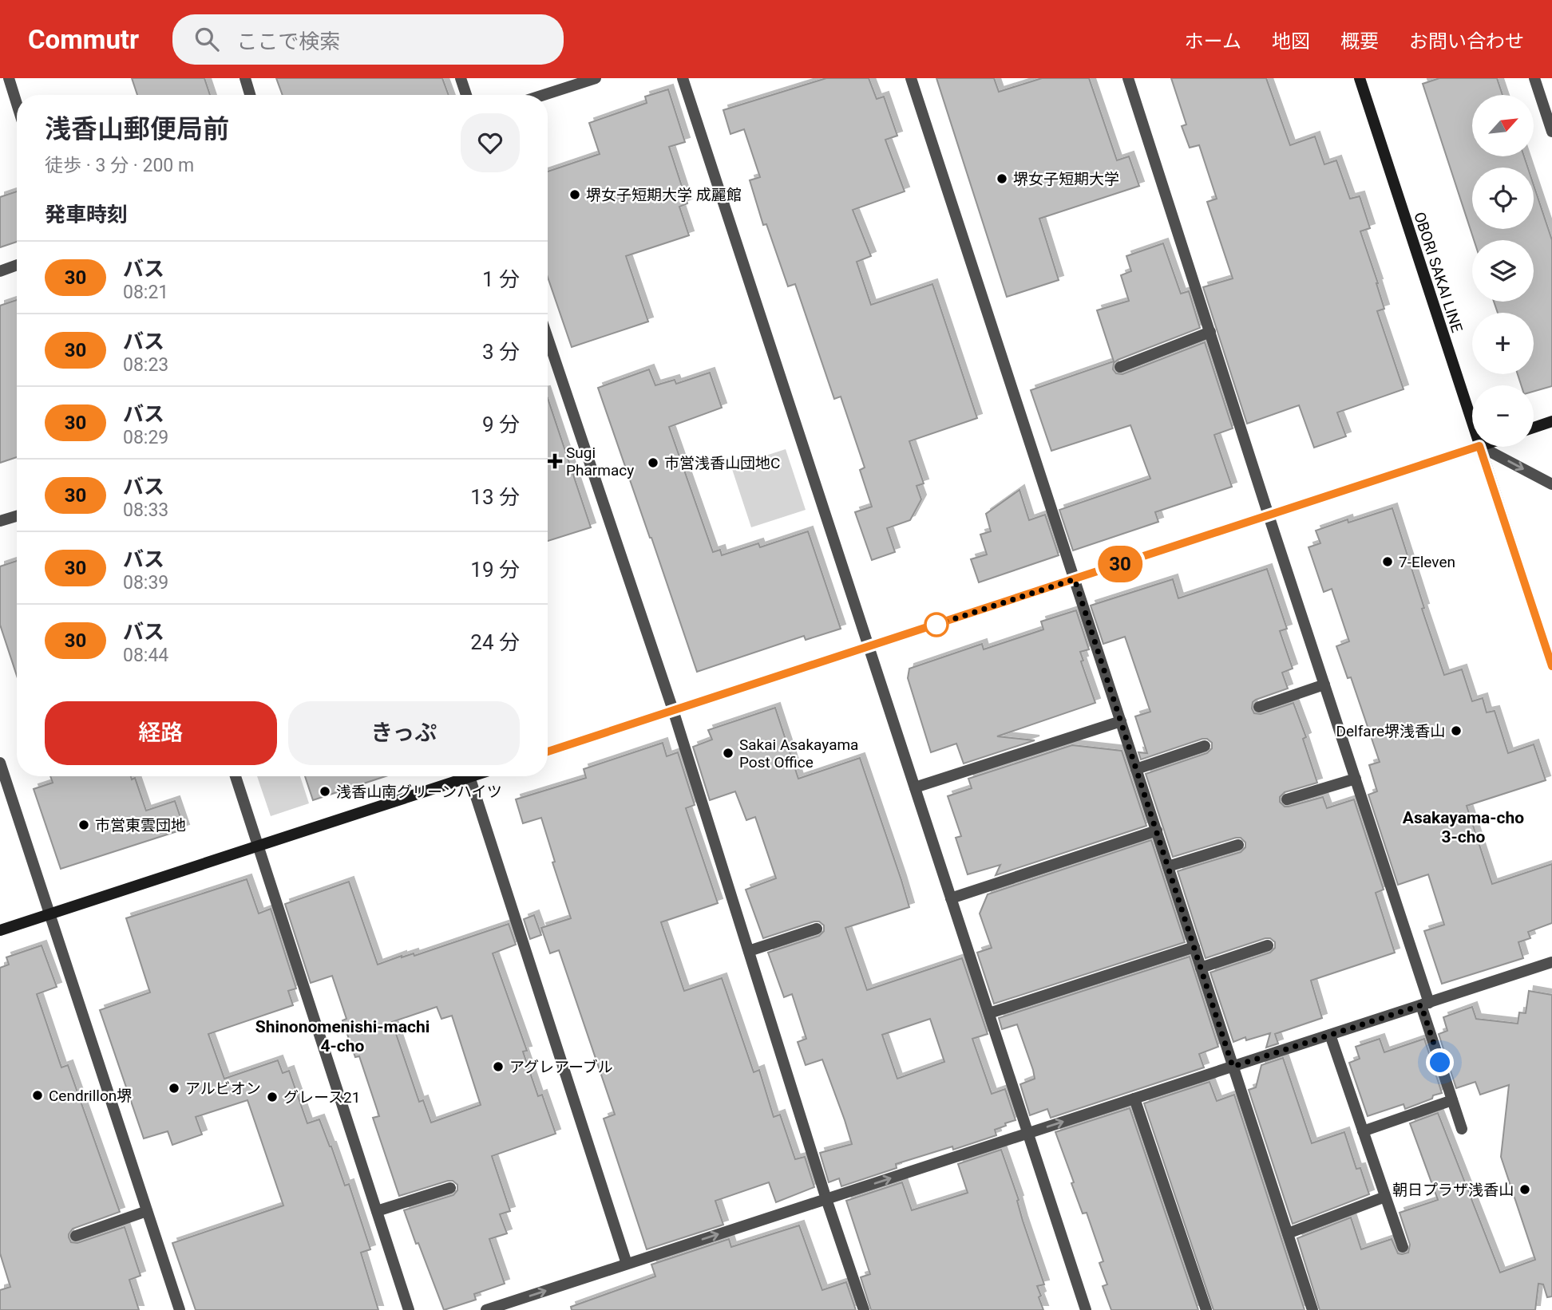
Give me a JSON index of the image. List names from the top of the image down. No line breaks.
{"streets":{"street":["OBORI SAKAI LINE"]},"districts":["Asakayama-cho 3-cho","Shinonomenishi-machi 4-cho"],"places":{"other":["堺女子短期大学","堺女子短期大学 成麗館","市営浅香山団地C","7-Eleven","Delfare堺浅香山","Sakai Asakayama Post Office","浅香山南グリーンハイツ","市営東雲団地","アグレアーブル","アルビオン","Cendrillon堺","グレース21","朝日プラザ浅香山"],"health":["Sugi Pharmacy"]},"lines":["bus line 30"],"north":"top right","page":{"header":"Commutr","search":"ここで検索","nav":["ホーム","地図","概要","お問い合わせ"],"on_map":"30","map_buttons":["+","−"],"heading":[["浅香山郵便局前","徒歩 · 3 分 · 200 m"],"発車時刻"],"list":[{"mark":"30","name":"バス","note":"08:21","value":"1 分"},{"mark":"30","name":"バス","note":"08:23","value":"3 分"},{"mark":"30","name":"バス","note":"08:29","value":"9 分"},{"mark":"30","name":"バス","note":"08:33","value":"13 分"},{"mark":"30","name":"バス","note":"08:39","value":"19 分"},{"mark":"30","name":"バス","note":"08:44","value":"24 分"}],"buttons":["経路","きっぷ"]}}
